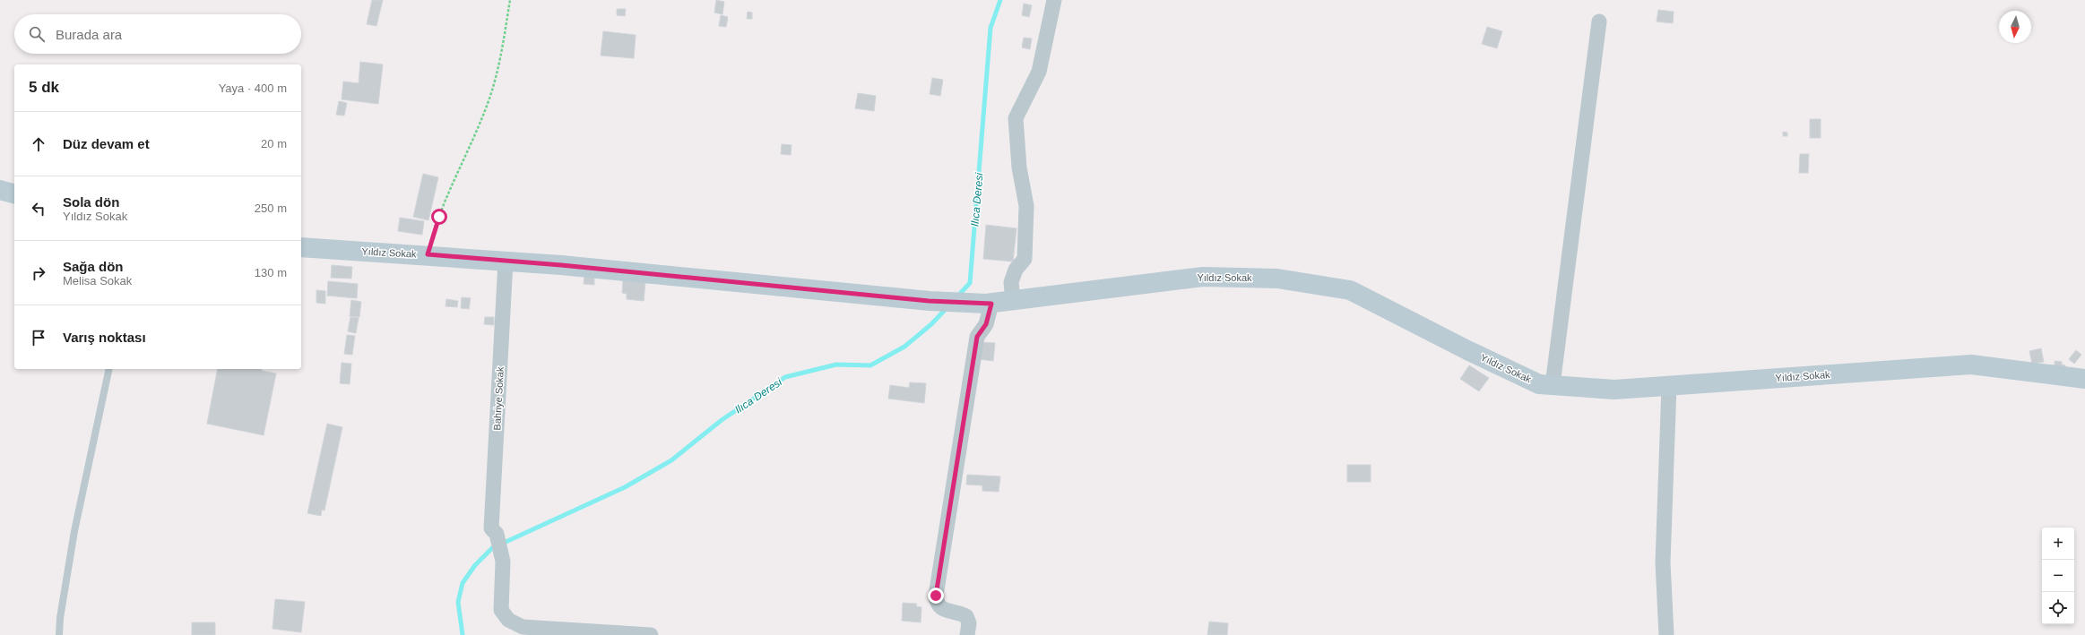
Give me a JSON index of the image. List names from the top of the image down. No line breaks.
{"streets":{"street":["Yıldız Sokak","Bahriye Sokak"]},"crossings":[["Yıldız Sokak","Bahriye Sokak"]],"water":["Ilıca Deresi"],"north":"bottom","page":{"search":"Burada ara","heading":["5 dk","Yaya · 400 m"],"list":[["Düz devam et","20 m"],["Sola dön","Yıldız Sokak","250 m"],["Sağa dön","Melisa Sokak","130 m"],"Varış noktası"],"map_buttons":["+","−"]}}
